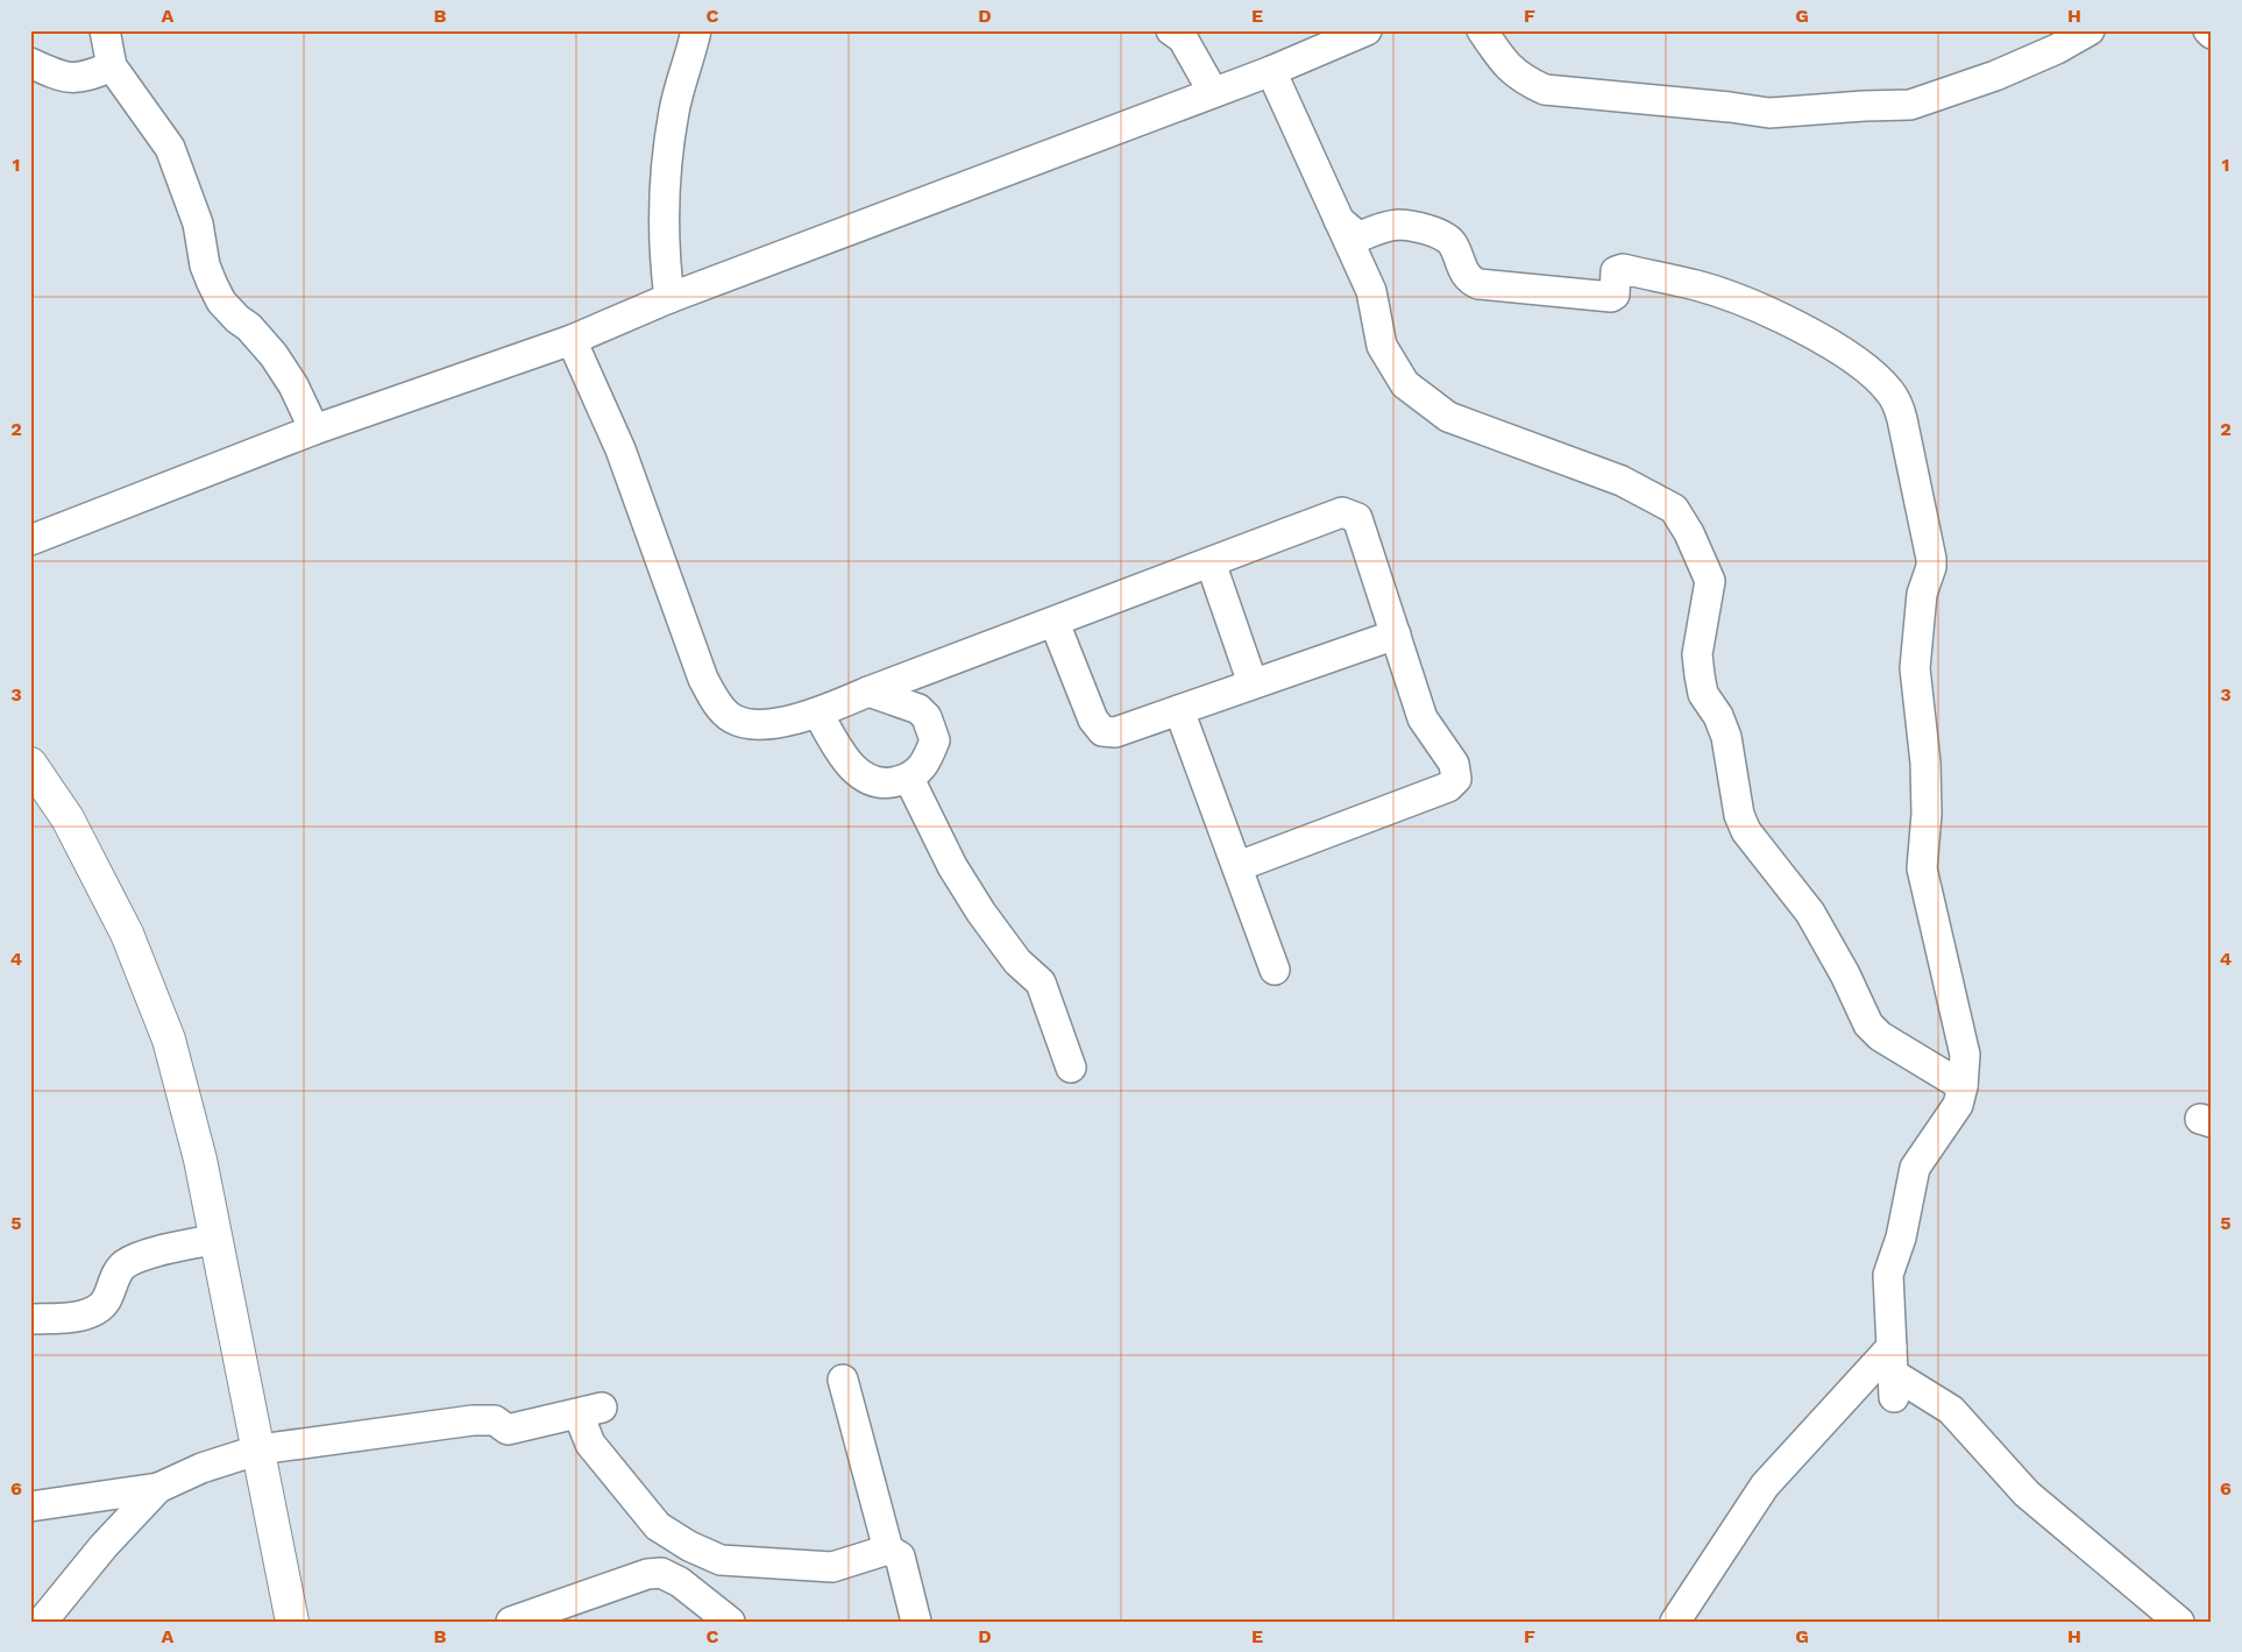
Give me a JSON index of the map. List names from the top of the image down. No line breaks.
{"grid":{"columns":["A","B","C","D","E","F","G","H"],"rows":["1","2","3","4","5","6"]}}
